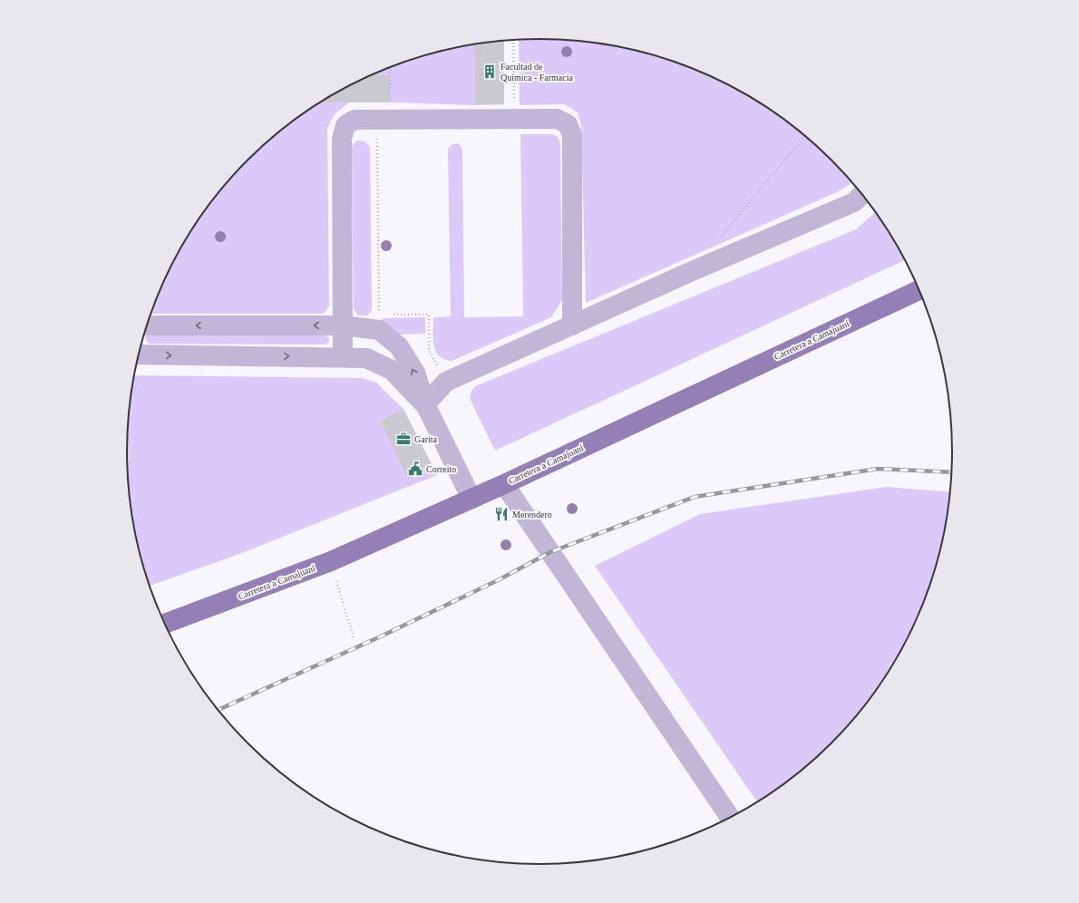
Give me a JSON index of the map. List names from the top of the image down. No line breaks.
{"streets":{"main road":["Carretera a Camajuaní"]},"places":{"building":["Facultad de Química - Farmacia"],"office":["Garita"],"public building":["Correito"],"restaurant":["Merendero"]}}
